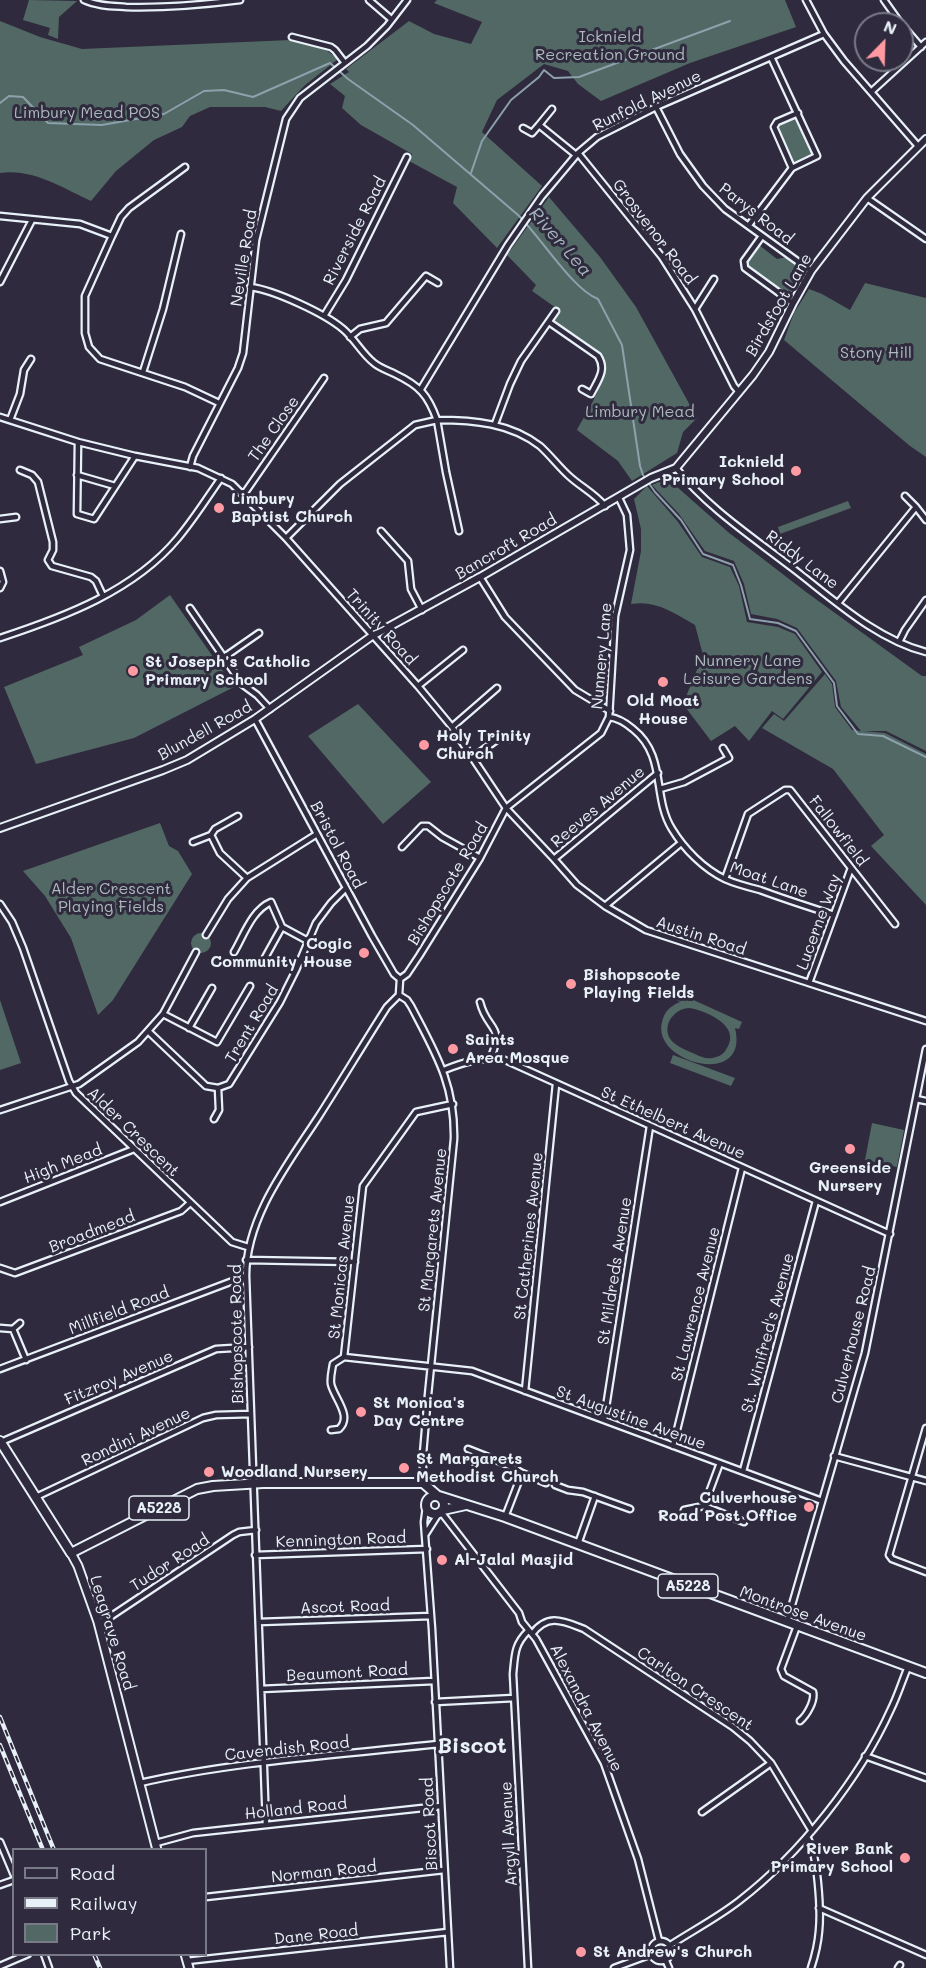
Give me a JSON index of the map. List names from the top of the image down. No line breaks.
{"streets":{"main road":["A5228","Montrose Avenue","Leagrave Road"],"street":["Runfold Avenue","Parys Road","Riverside Road","Grosvenor Road","Neville Road","Birdsfoot Lane","The Close","Bancroft Road","Riddy Lane","Trinity Road","Nunnery Lane","Blundell Road","Reeves Avenue","Fallowfield","Bristol Road","Moat Lane","Bishopscote Road","Lucerne Way","Austin Road","Trent Road","St Ethelbert Avenue","Alder Crescent","High Mead","St Margarets Avenue","Broadmead","St Catherines Avenue","St Monicas Avenue","St Mildreds Avenue","St Lawrence Avenue","Millfield Road","St. Winifred's Avenue","Culverhouse Road","Fitzroy Avenue","St Augustine Avenue","Rondini Avenue","Kennington Road","Tudor Road","Ascot Road","Beaumont Road","Carlton Crescent","Alexandra Avenue","Cavendish Road","Holland Road","Biscot Road","Argyll Avenue","Norman Road","Dane Road"]},"crossings":[["Runfold Avenue","Parys Road"],["Runfold Avenue","Grosvenor Road"],["Parys Road","Birdsfoot Lane"],["Grosvenor Road","Birdsfoot Lane"],["Neville Road","Trinity Road"],["Birdsfoot Lane","Bancroft Road"],["Birdsfoot Lane","Riddy Lane"],["The Close","Trinity Road"],["Bancroft Road","Trinity Road"],["Bancroft Road","Nunnery Lane"],["Bancroft Road","Blundell Road"],["Bancroft Road","Moat Lane"],["Trinity Road","Nunnery Lane"],["Trinity Road","Blundell Road"],["Trinity Road","Bishopscote Road"],["Trinity Road","Austin Road"],["Nunnery Lane","Moat Lane"],["Nunnery Lane","Bishopscote Road"],["Nunnery Lane","Austin Road"],["Blundell Road","Bristol Road"],["Reeves Avenue","Moat Lane"],["Reeves Avenue","Austin Road"],["Fallowfield","Moat Lane"],["Fallowfield","Lucerne Way"],["Bristol Road","Bishopscote Road"],["Bristol Road","Trent Road"],["Moat Lane","Lucerne Way"],["Bishopscote Road","Austin Road"],["Bishopscote Road","Alder Crescent"],["Bishopscote Road","St Margarets Avenue"],["Bishopscote Road","Millfield Road"],["Bishopscote Road","Fitzroy Avenue"],["Bishopscote Road","Rondini Avenue"],["Bishopscote Road","A5228"],["Bishopscote Road","Kennington Road"],["Bishopscote Road","Tudor Road"],["Bishopscote Road","Ascot Road"],["Bishopscote Road","Beaumont Road"],["Bishopscote Road","Cavendish Road"],["Bishopscote Road","Holland Road"],["Lucerne Way","Austin Road"],["St Ethelbert Avenue","St Margarets Avenue"],["St Ethelbert Avenue","St Catherines Avenue"],["St Ethelbert Avenue","St Mildreds Avenue"],["St Ethelbert Avenue","St Lawrence Avenue"],["St Ethelbert Avenue","St. Winifred's Avenue"],["St Ethelbert Avenue","Culverhouse Road"],["Alder Crescent","High Mead"],["Alder Crescent","Broadmead"],["St Margarets Avenue","St Monicas Avenue"],["St Margarets Avenue","St Augustine Avenue"],["St Margarets Avenue","A5228"],["St Margarets Avenue","Montrose Avenue"],["St Catherines Avenue","St Augustine Avenue"],["St Monicas Avenue","St Augustine Avenue"],["St Mildreds Avenue","St Augustine Avenue"],["St Lawrence Avenue","St Augustine Avenue"],["St. Winifred's Avenue","St Augustine Avenue"],["Culverhouse Road","St Augustine Avenue"],["Culverhouse Road","Montrose Avenue"],["Fitzroy Avenue","Leagrave Road"],["Rondini Avenue","Leagrave Road"],["A5228","Montrose Avenue"],["A5228","Leagrave Road"],["Kennington Road","Biscot Road"],["Tudor Road","Leagrave Road"],["Ascot Road","Biscot Road"],["Montrose Avenue","Alexandra Avenue"],["Montrose Avenue","Biscot Road"],["Leagrave Road","Cavendish Road"],["Leagrave Road","Holland Road"],["Beaumont Road","Biscot Road"],["Carlton Crescent","Alexandra Avenue"],["Carlton Crescent","Argyll Avenue"],["Alexandra Avenue","Biscot Road"],["Alexandra Avenue","Argyll Avenue"],["Cavendish Road","Biscot Road"],["Holland Road","Biscot Road"],["Biscot Road","Norman Road"],["Biscot Road","Dane Road"]],"districts":["Biscot"],"water":["River Lea"],"parks":["Icknield Recreation Ground","Limbury Mead POS","Stony Hill","Limbury Mead","Nunnery Lane Leisure Gardens","Alder Crescent Playing Fields"],"places":["Icknield Primary School","Limbury Baptist Church","St Joseph's Catholic Primary School","Old Moat House","Holy Trinity Church","Cogic Community House","Bishopscote Playing Fields","Saints Area Mosque","Greenside Nursery","St Monica's Day Centre","St Margarets Methodist Church","Woodland Nursery","Culverhouse Road Post Office","Al-Jalal Masjid","River Bank Primary School","St Andrew's Church"],"legend":["Road","Railway","Park"],"north":"top right"}
